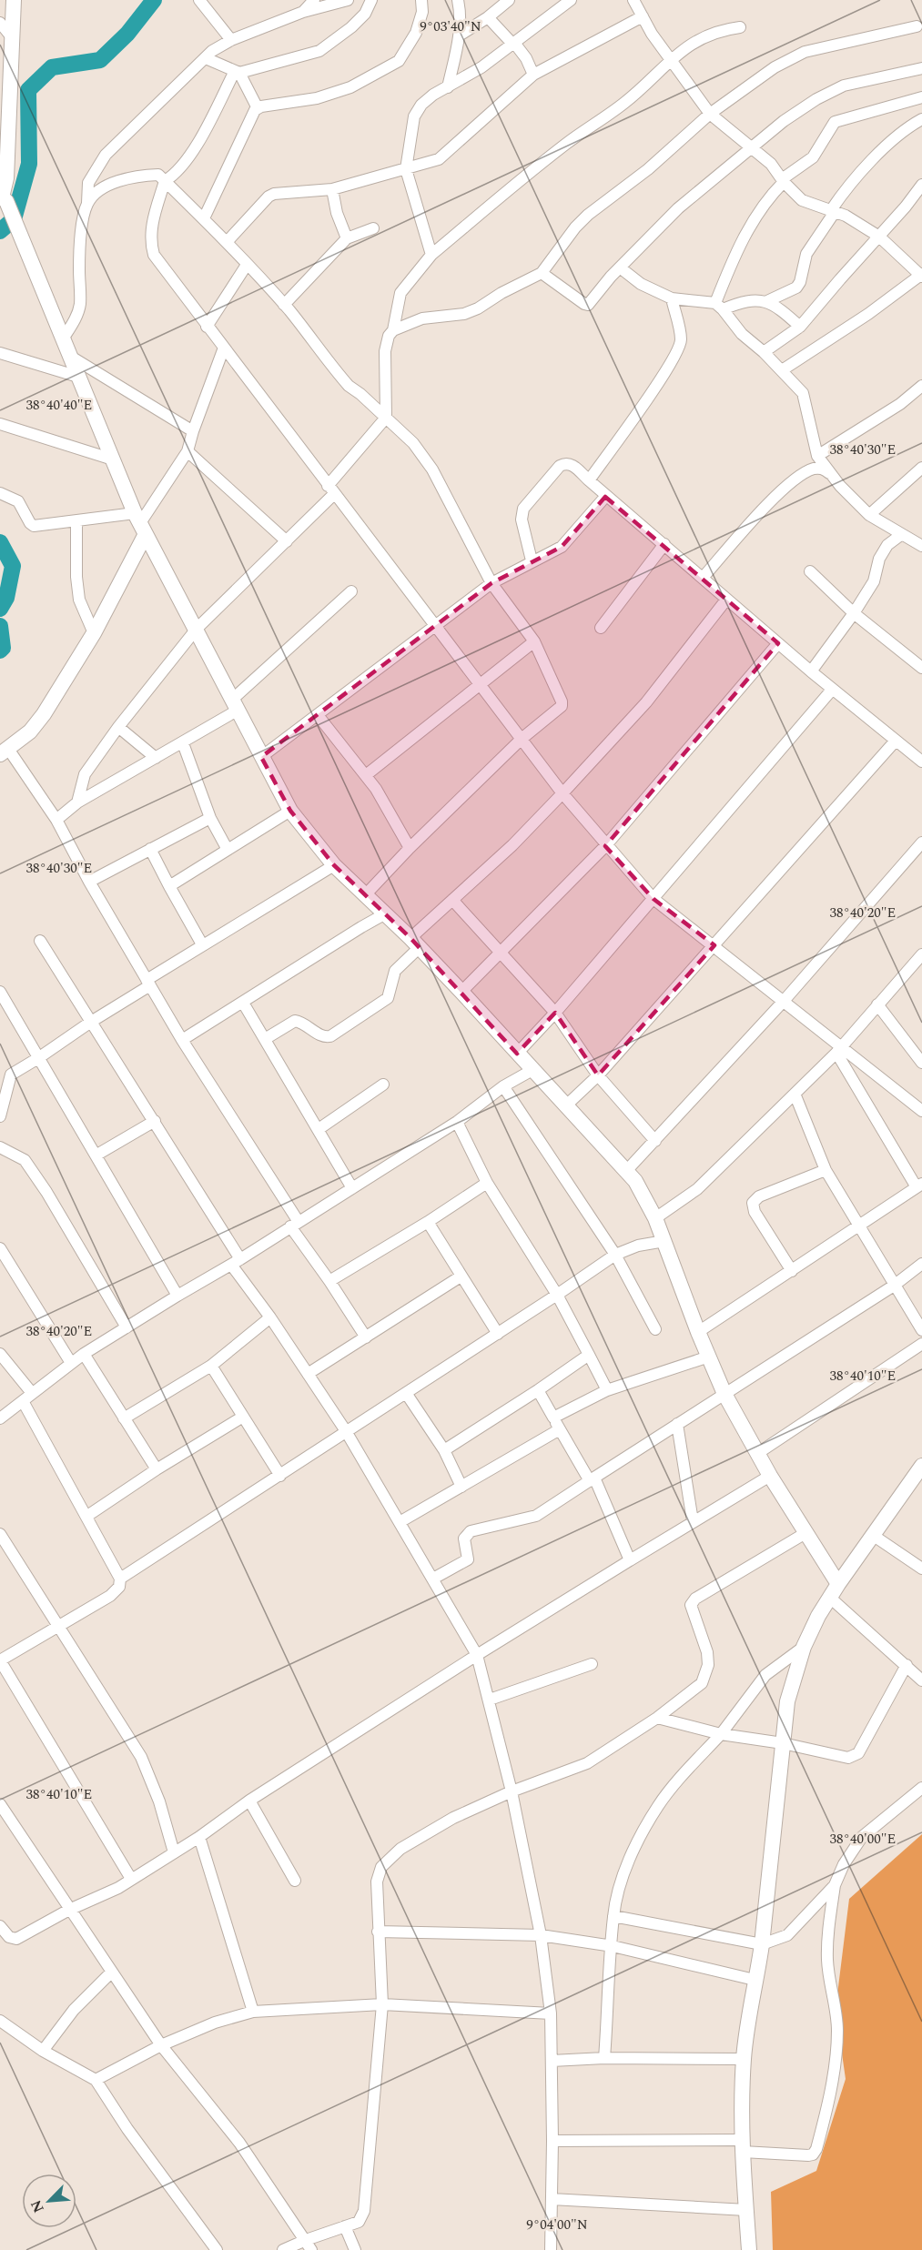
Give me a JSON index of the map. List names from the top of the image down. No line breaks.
{"north":"bottom left","coordinates":["9°03'40\"N","38°40'40\"E","38°40'30\"E","38°40'20\"E","38°40'10\"E","38°40'00\"E","9°04'00\"N"]}
